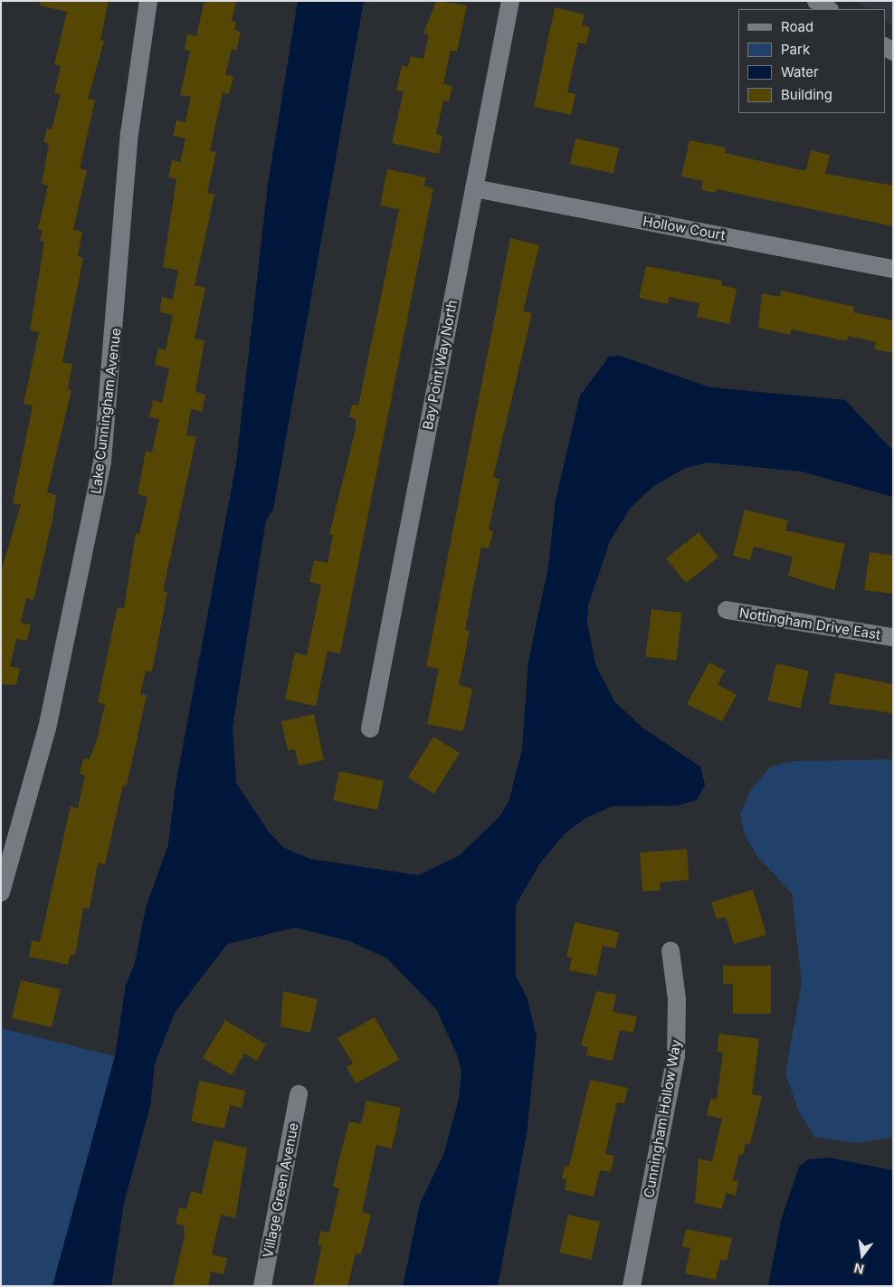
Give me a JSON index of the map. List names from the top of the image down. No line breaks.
{"streets":{"street":["Hollow Court","Bay Point Way North","Lake Cunningham Avenue","Nottingham Drive East","Cunningham Hollow Way","Village Green Avenue"]},"crossings":[["Hollow Court","Bay Point Way North"]],"legend":["Road","Park","Water","Building"],"north":"bottom"}
